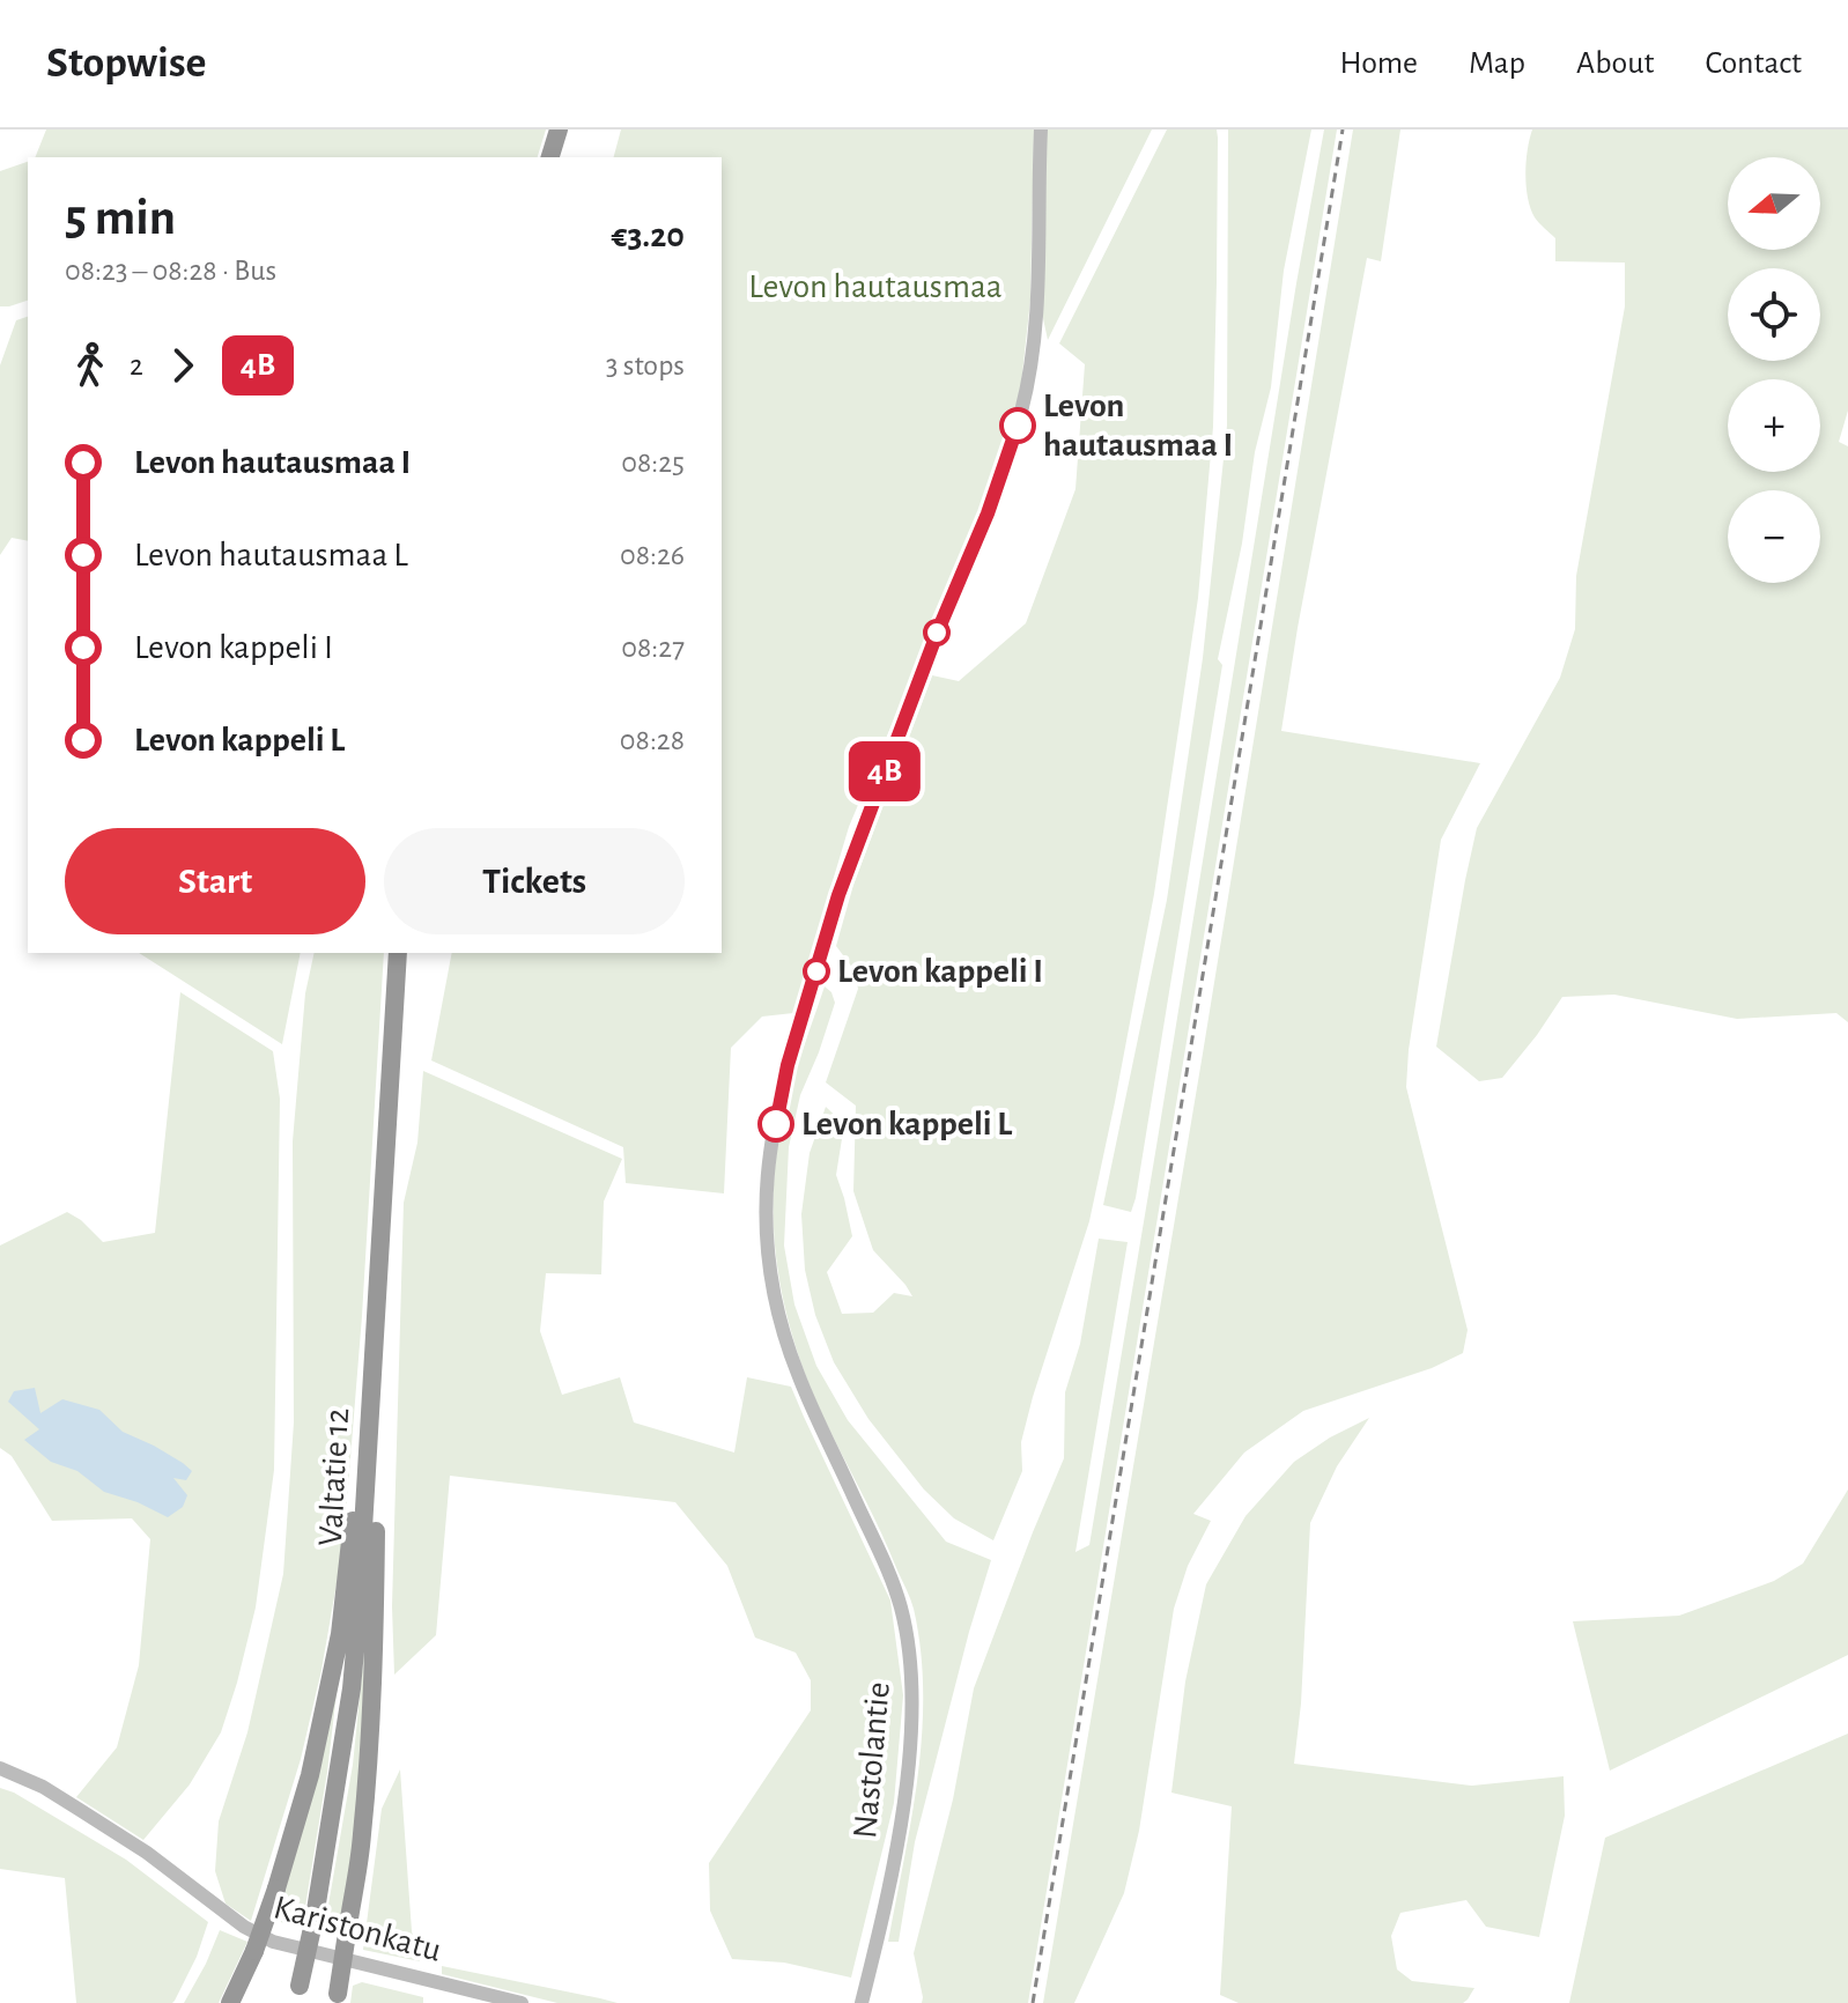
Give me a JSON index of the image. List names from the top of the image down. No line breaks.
{"streets":{"highway":["Valtatie 12"],"main road":["Nastolantie","Karistonkatu"]},"parks":["Levon hautausmaa"],"places":["Levon hautausmaa I","Levon kappeli I","Levon kappeli L"],"lines":["bus line 4B"],"north":"left","page":{"header":"Stopwise","nav":["Home","Map","About","Contact"],"on_map":"4B","map_buttons":["+","−"],"heading":["5 min","08:23 – 08:28 · Bus","€3.20"],"legs":["2","4B","3 stops"],"list":[{"name":"Levon hautausmaa I","value":"08:25"},{"name":"Levon hautausmaa L","value":"08:26"},{"name":"Levon kappeli I","value":"08:27"},{"name":"Levon kappeli L","value":"08:28"}],"buttons":["Start","Tickets"]}}
